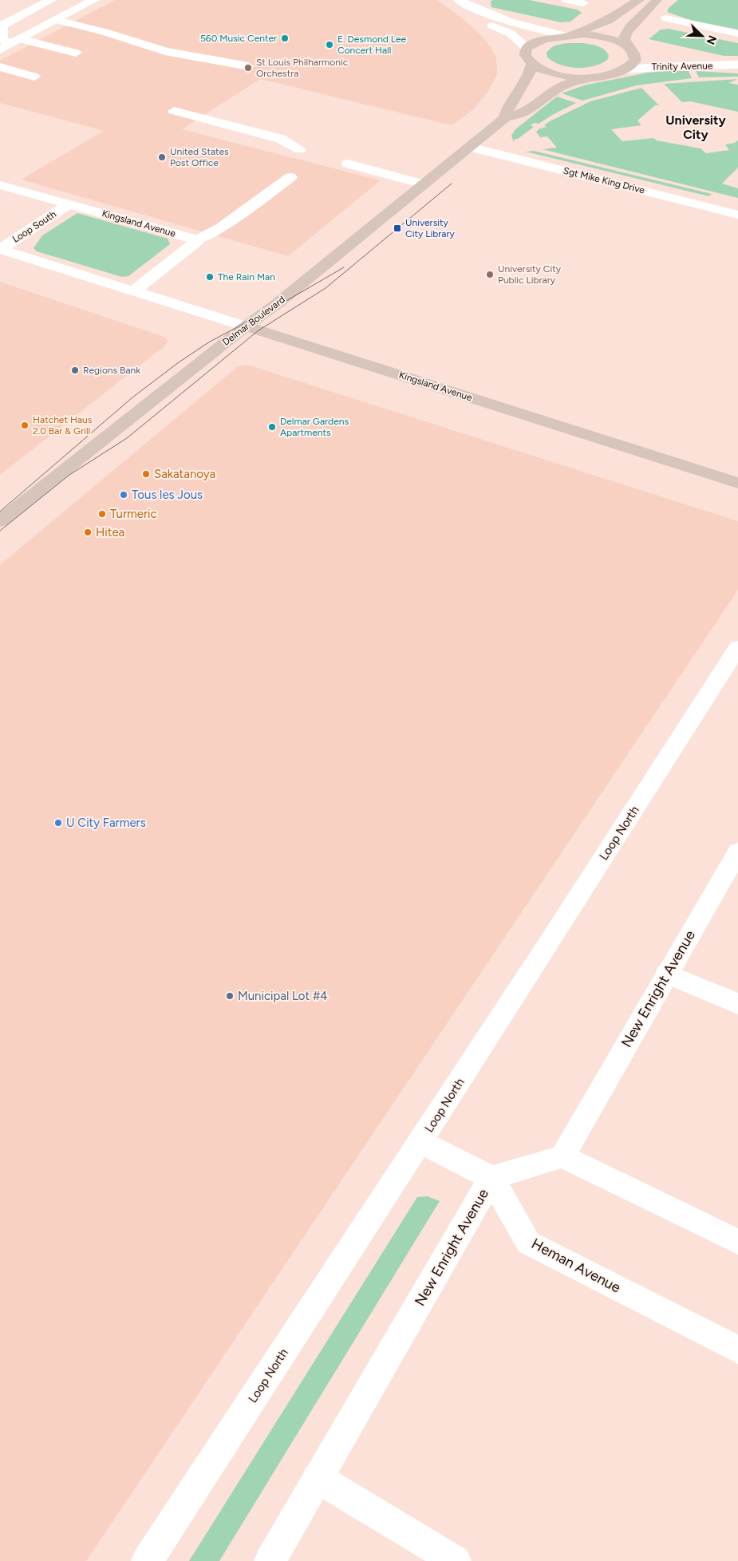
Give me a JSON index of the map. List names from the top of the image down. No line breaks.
{"streets":{"main road":["Kingsland Avenue","Delmar Boulevard"],"street":["Trinity Avenue","Sgt Mike King Drive","Loop South","Loop North","New Enright Avenue","Heman Avenue"]},"crossings":[["Sgt Mike King Drive","Delmar Boulevard"],["Kingsland Avenue","Loop South"],["Kingsland Avenue","Delmar Boulevard"],["New Enright Avenue","Heman Avenue"]],"districts":["University City"],"places":{"other":["560 Music Center","E. Desmond Lee Concert Hall","St Louis Philharmonic Orchestra","United States Post Office","University City Public Library","The Rain Man","Regions Bank","Hatchet Haus 2.0 Bar & Grill","Delmar Gardens Apartments","Sakatanoya","Tous les Jous","Turmeric","Hitea","U City Farmers","Municipal Lot #4"],"transit":["University City Library"]},"north":"bottom right"}
